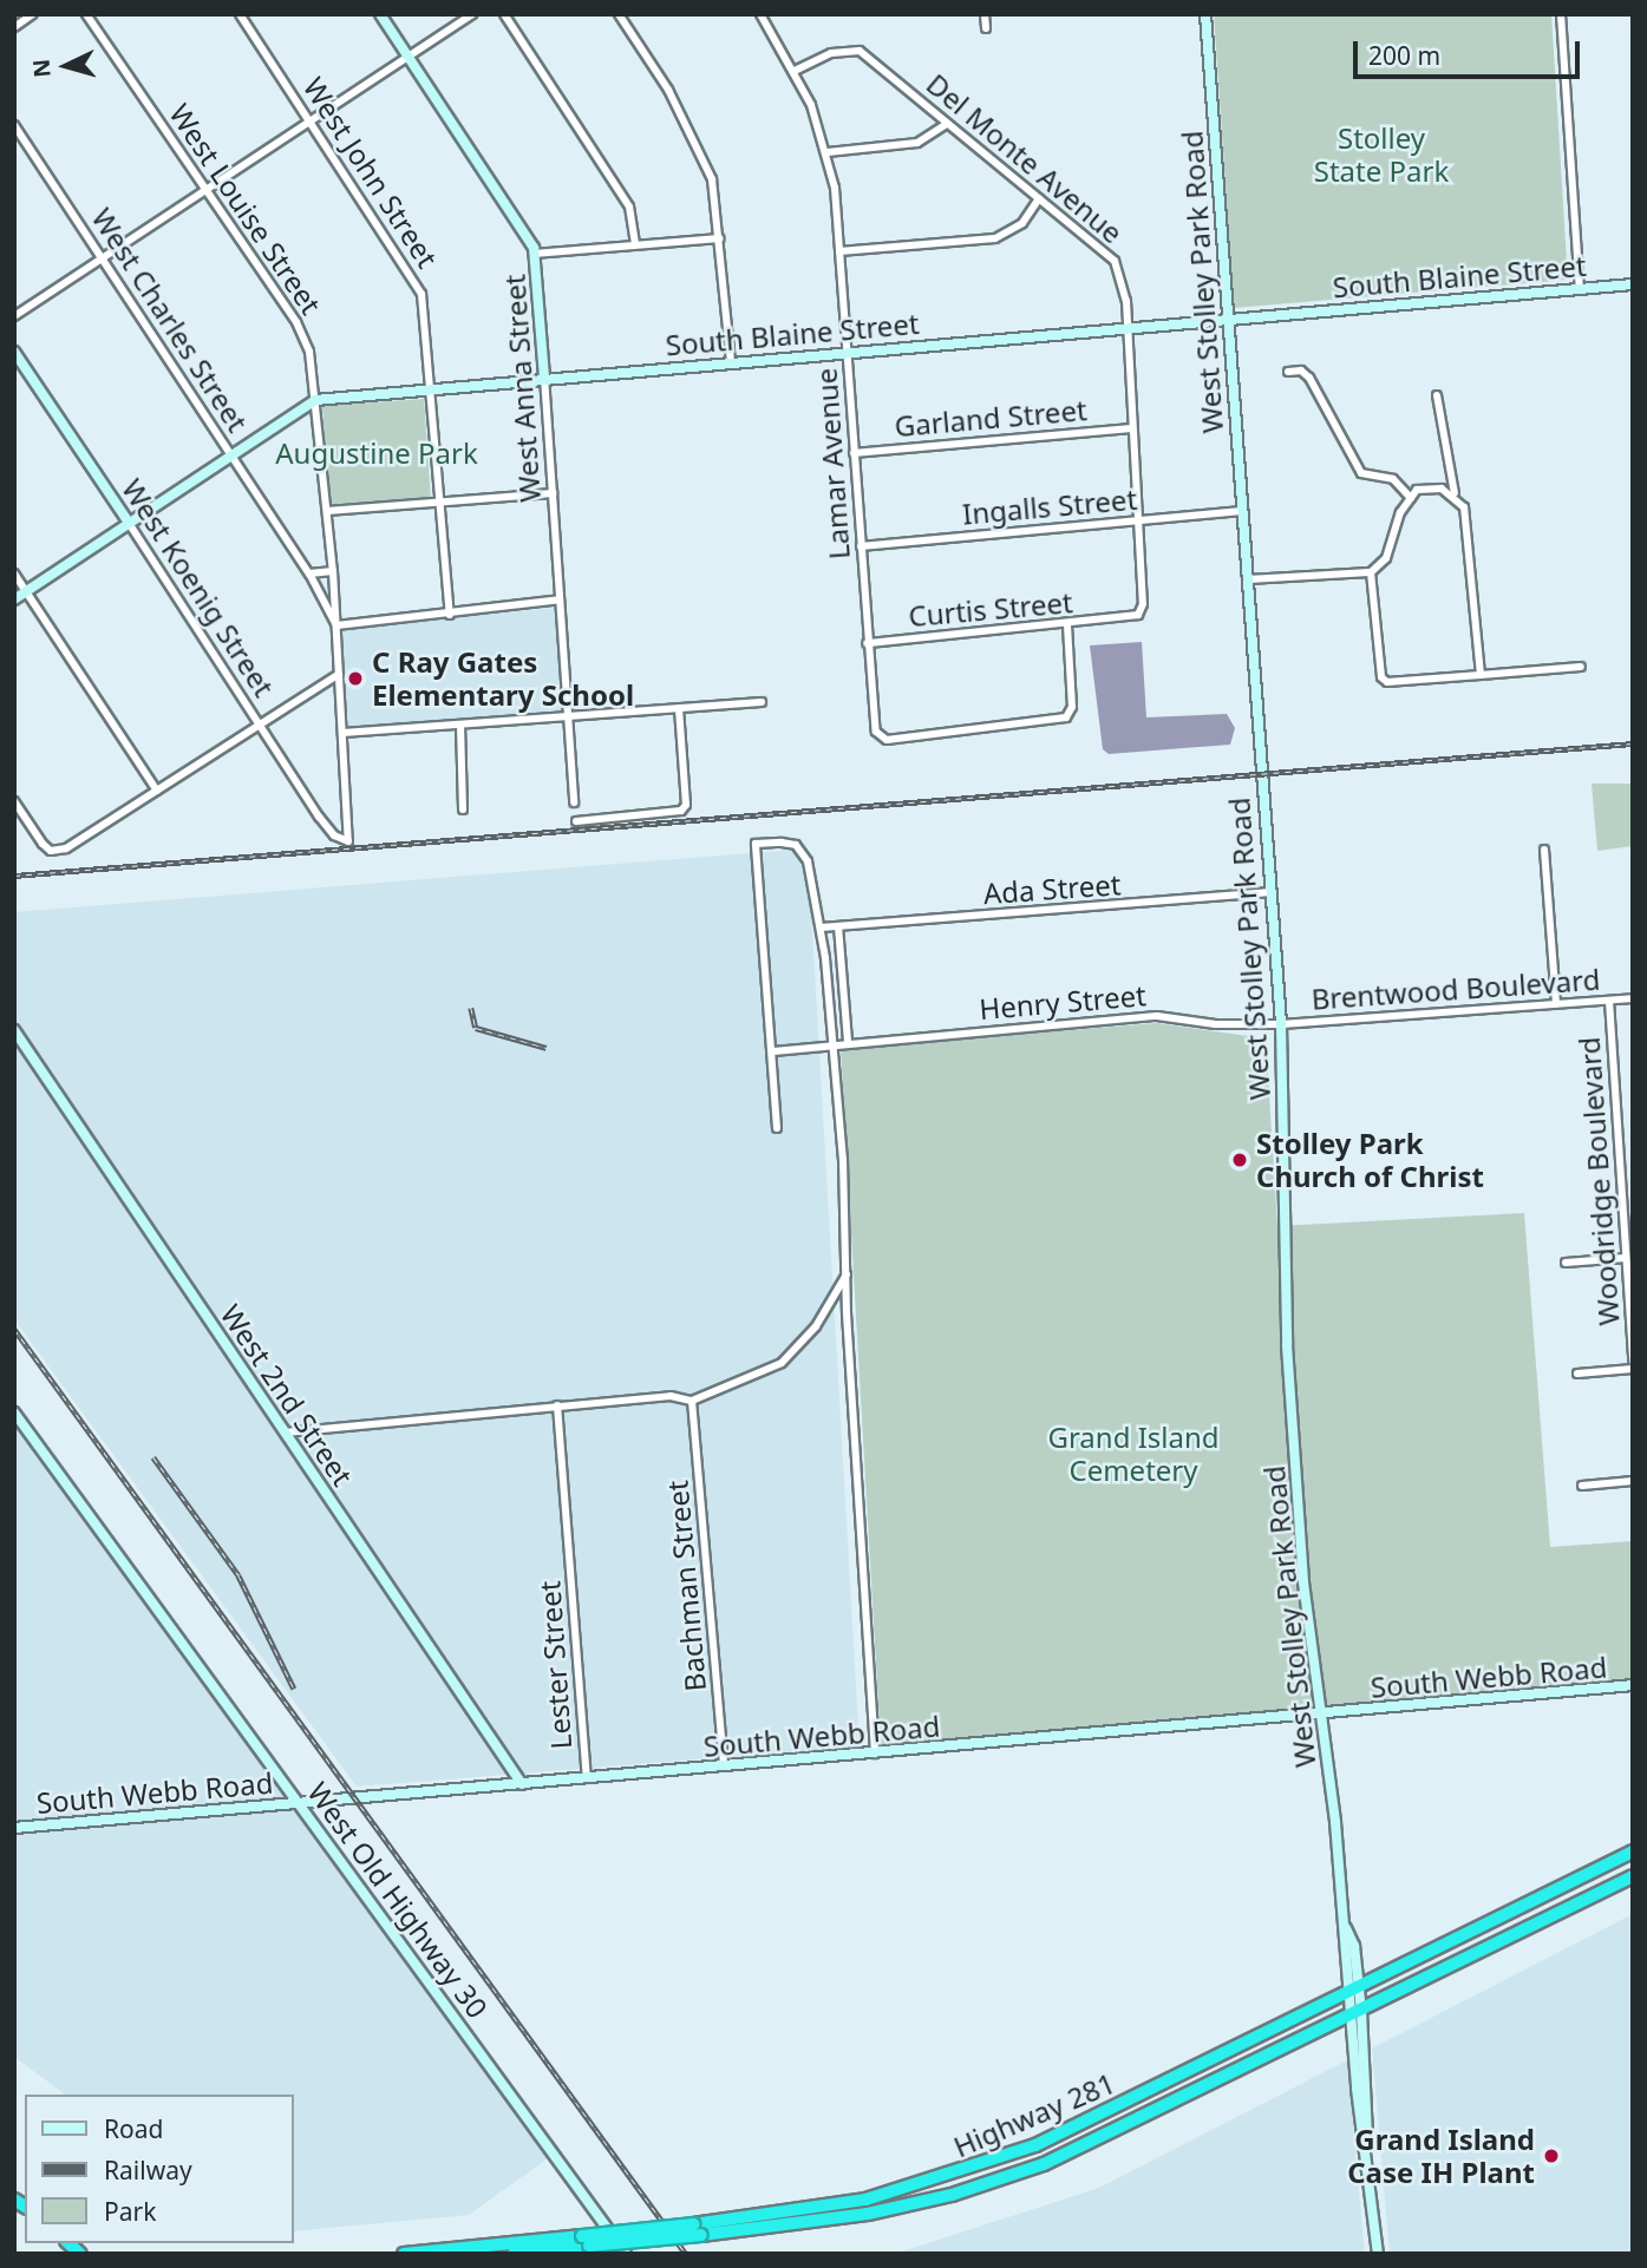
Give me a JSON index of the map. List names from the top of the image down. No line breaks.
{"streets":{"highway":["Highway 281"],"street":["Del Monte Avenue","West John Street","West Louise Street","South Blaine Street","West Stolley Park Road","West Charles Street","West Anna Street","Garland Street","Lamar Avenue","Ingalls Street","West Koenig Street","Curtis Street","Ada Street","Brentwood Boulevard","Henry Street","Woodridge Boulevard","West 2nd Street","Bachman Street","Lester Street","South Webb Road","West Old Highway 30"]},"crossings":[["Del Monte Avenue","South Blaine Street"],["Del Monte Avenue","Garland Street"],["Del Monte Avenue","Lamar Avenue"],["Del Monte Avenue","Ingalls Street"],["Del Monte Avenue","Curtis Street"],["West John Street","South Blaine Street"],["West Louise Street","South Blaine Street"],["West Louise Street","West Charles Street"],["West Louise Street","West Koenig Street"],["South Blaine Street","West Stolley Park Road"],["South Blaine Street","West Charles Street"],["South Blaine Street","West Anna Street"],["South Blaine Street","Lamar Avenue"],["South Blaine Street","West Koenig Street"],["West Stolley Park Road","Ingalls Street"],["West Stolley Park Road","Ada Street"],["West Stolley Park Road","Brentwood Boulevard"],["West Stolley Park Road","Henry Street"],["West Stolley Park Road","South Webb Road"],["West Stolley Park Road","Highway 281"],["Garland Street","Lamar Avenue"],["Lamar Avenue","Ingalls Street"],["Lamar Avenue","Curtis Street"],["Brentwood Boulevard","Henry Street"],["Brentwood Boulevard","Woodridge Boulevard"],["West 2nd Street","South Webb Road"],["Bachman Street","South Webb Road"],["Lester Street","South Webb Road"],["South Webb Road","West Old Highway 30"]],"parks":["Stolley State Park","Augustine Park","Grand Island Cemetery"],"places":["C Ray Gates Elementary School","Stolley Park Church of Christ","Grand Island Case IH Plant"],"legend":["Road","Railway","Park"],"scale_bar":"200 m","north":"left"}
